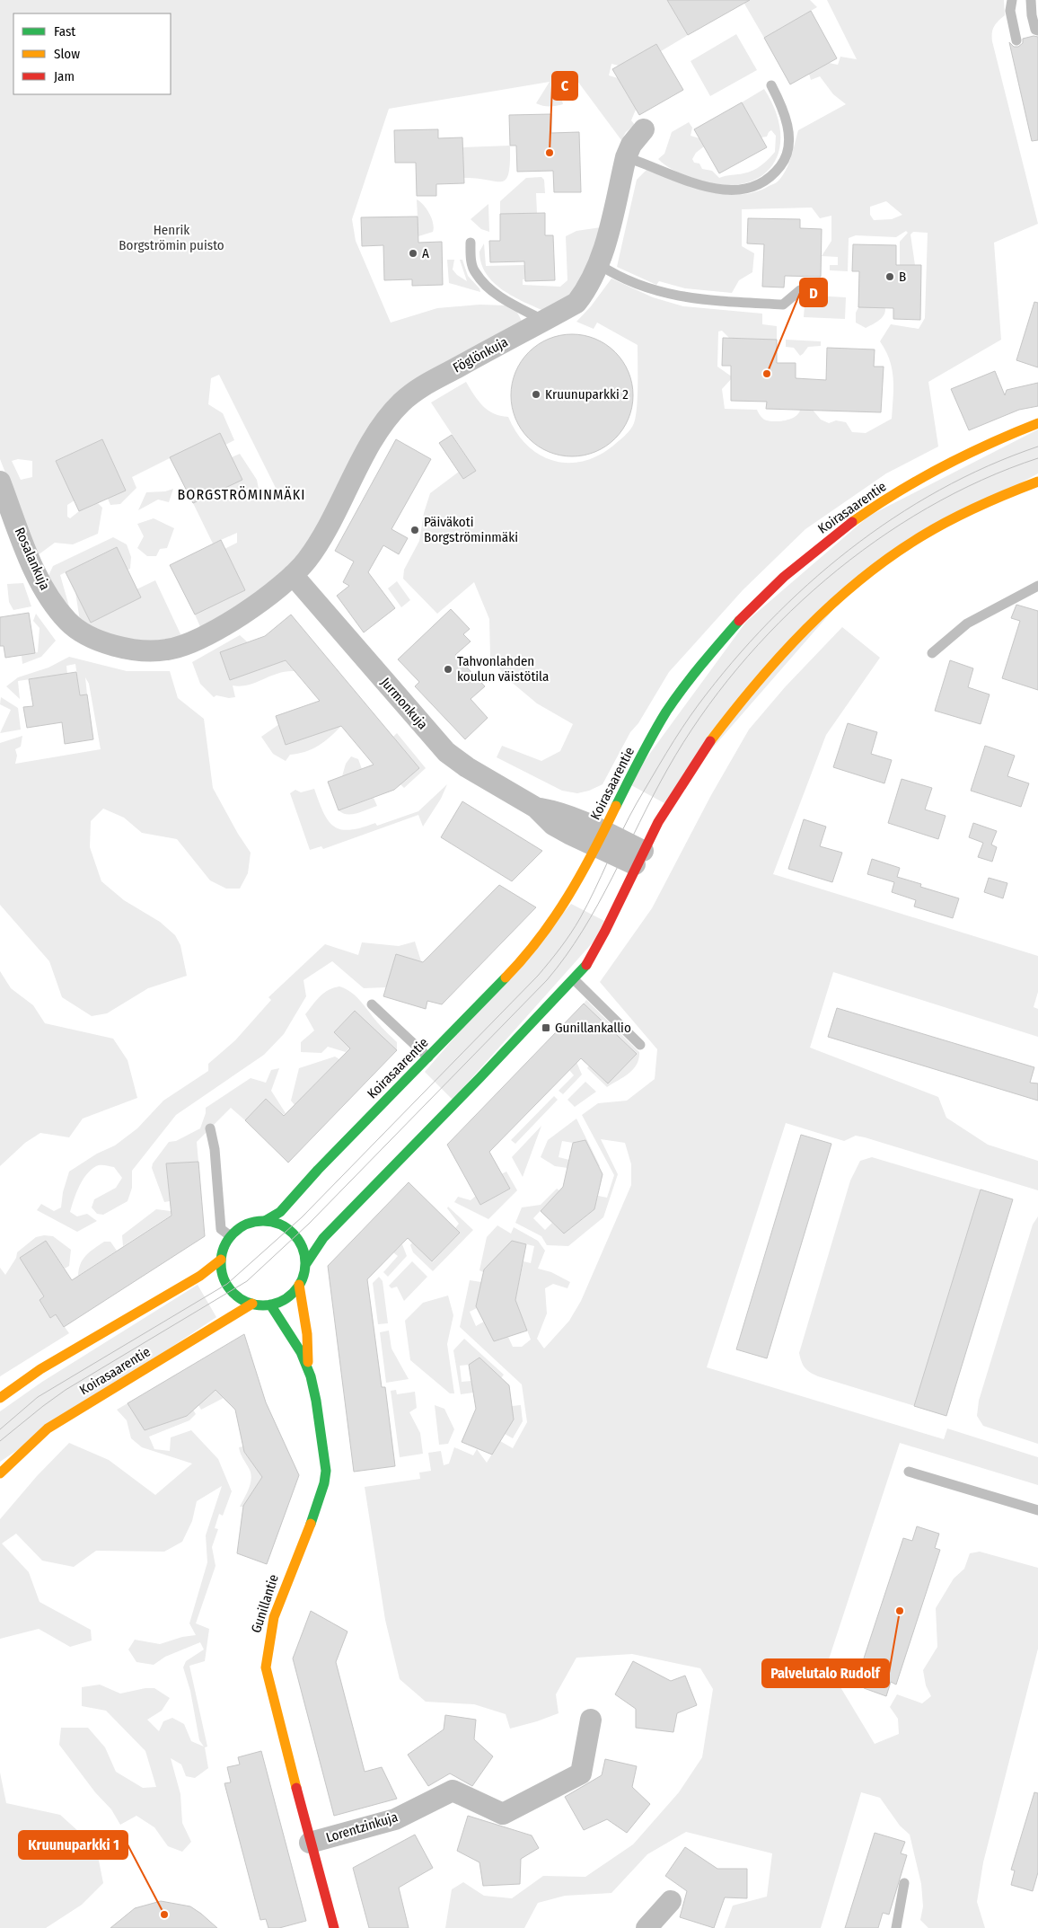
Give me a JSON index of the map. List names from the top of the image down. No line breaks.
{"streets":{"street":["Föglönkuja","Koirasaarentie","Rosalankuja","Jurmonkuja","Gunillantie","Lorentzinkuja"]},"crossings":[["Föglönkuja","Rosalankuja"],["Föglönkuja","Jurmonkuja"],["Koirasaarentie","Jurmonkuja"],["Koirasaarentie","Gunillantie"],["Rosalankuja","Jurmonkuja"],["Gunillantie","Lorentzinkuja"]],"districts":["BORGSTRÖMINMÄKI"],"parks":["Henrik Borgströmin puisto"],"places":{"other":["C","A","B","D","Kruunuparkki 2","Päiväkoti Borgströminmäki","Tahvonlahden koulun väistötila","Palvelutalo Rudolf","Kruunuparkki 1"],"transit":["Gunillankallio"]},"legend":["Fast","Slow","Jam"]}
